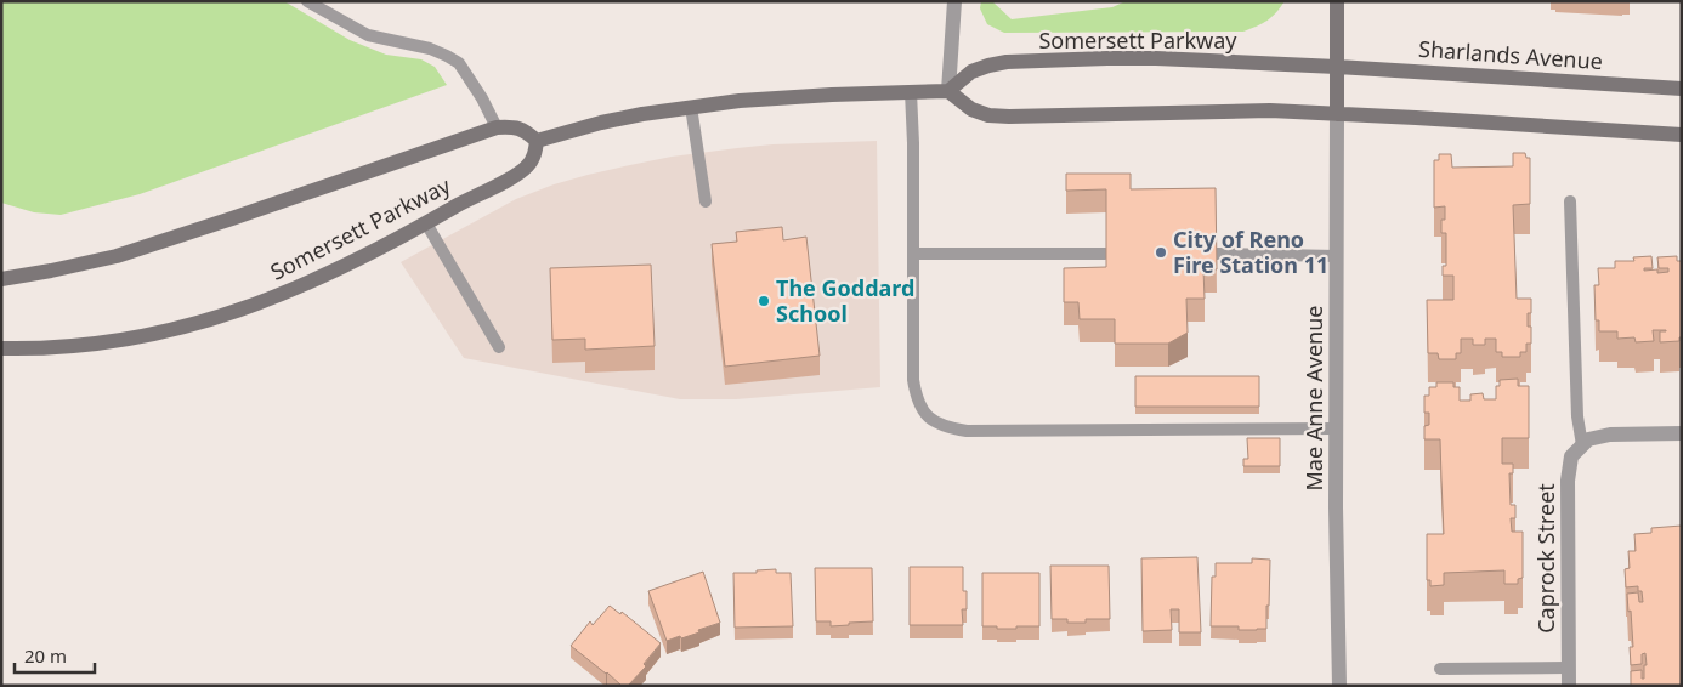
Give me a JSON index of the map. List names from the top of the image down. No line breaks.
{"streets":{"main road":["Somersett Parkway","Sharlands Avenue","Mae Anne Avenue"],"street":["Caprock Street"]},"crossings":[["Somersett Parkway","Sharlands Avenue"],["Somersett Parkway","Mae Anne Avenue"],["Sharlands Avenue","Mae Anne Avenue"]],"places":["City of Reno Fire Station 11","The Goddard School"],"scale_bar":"20 m"}
